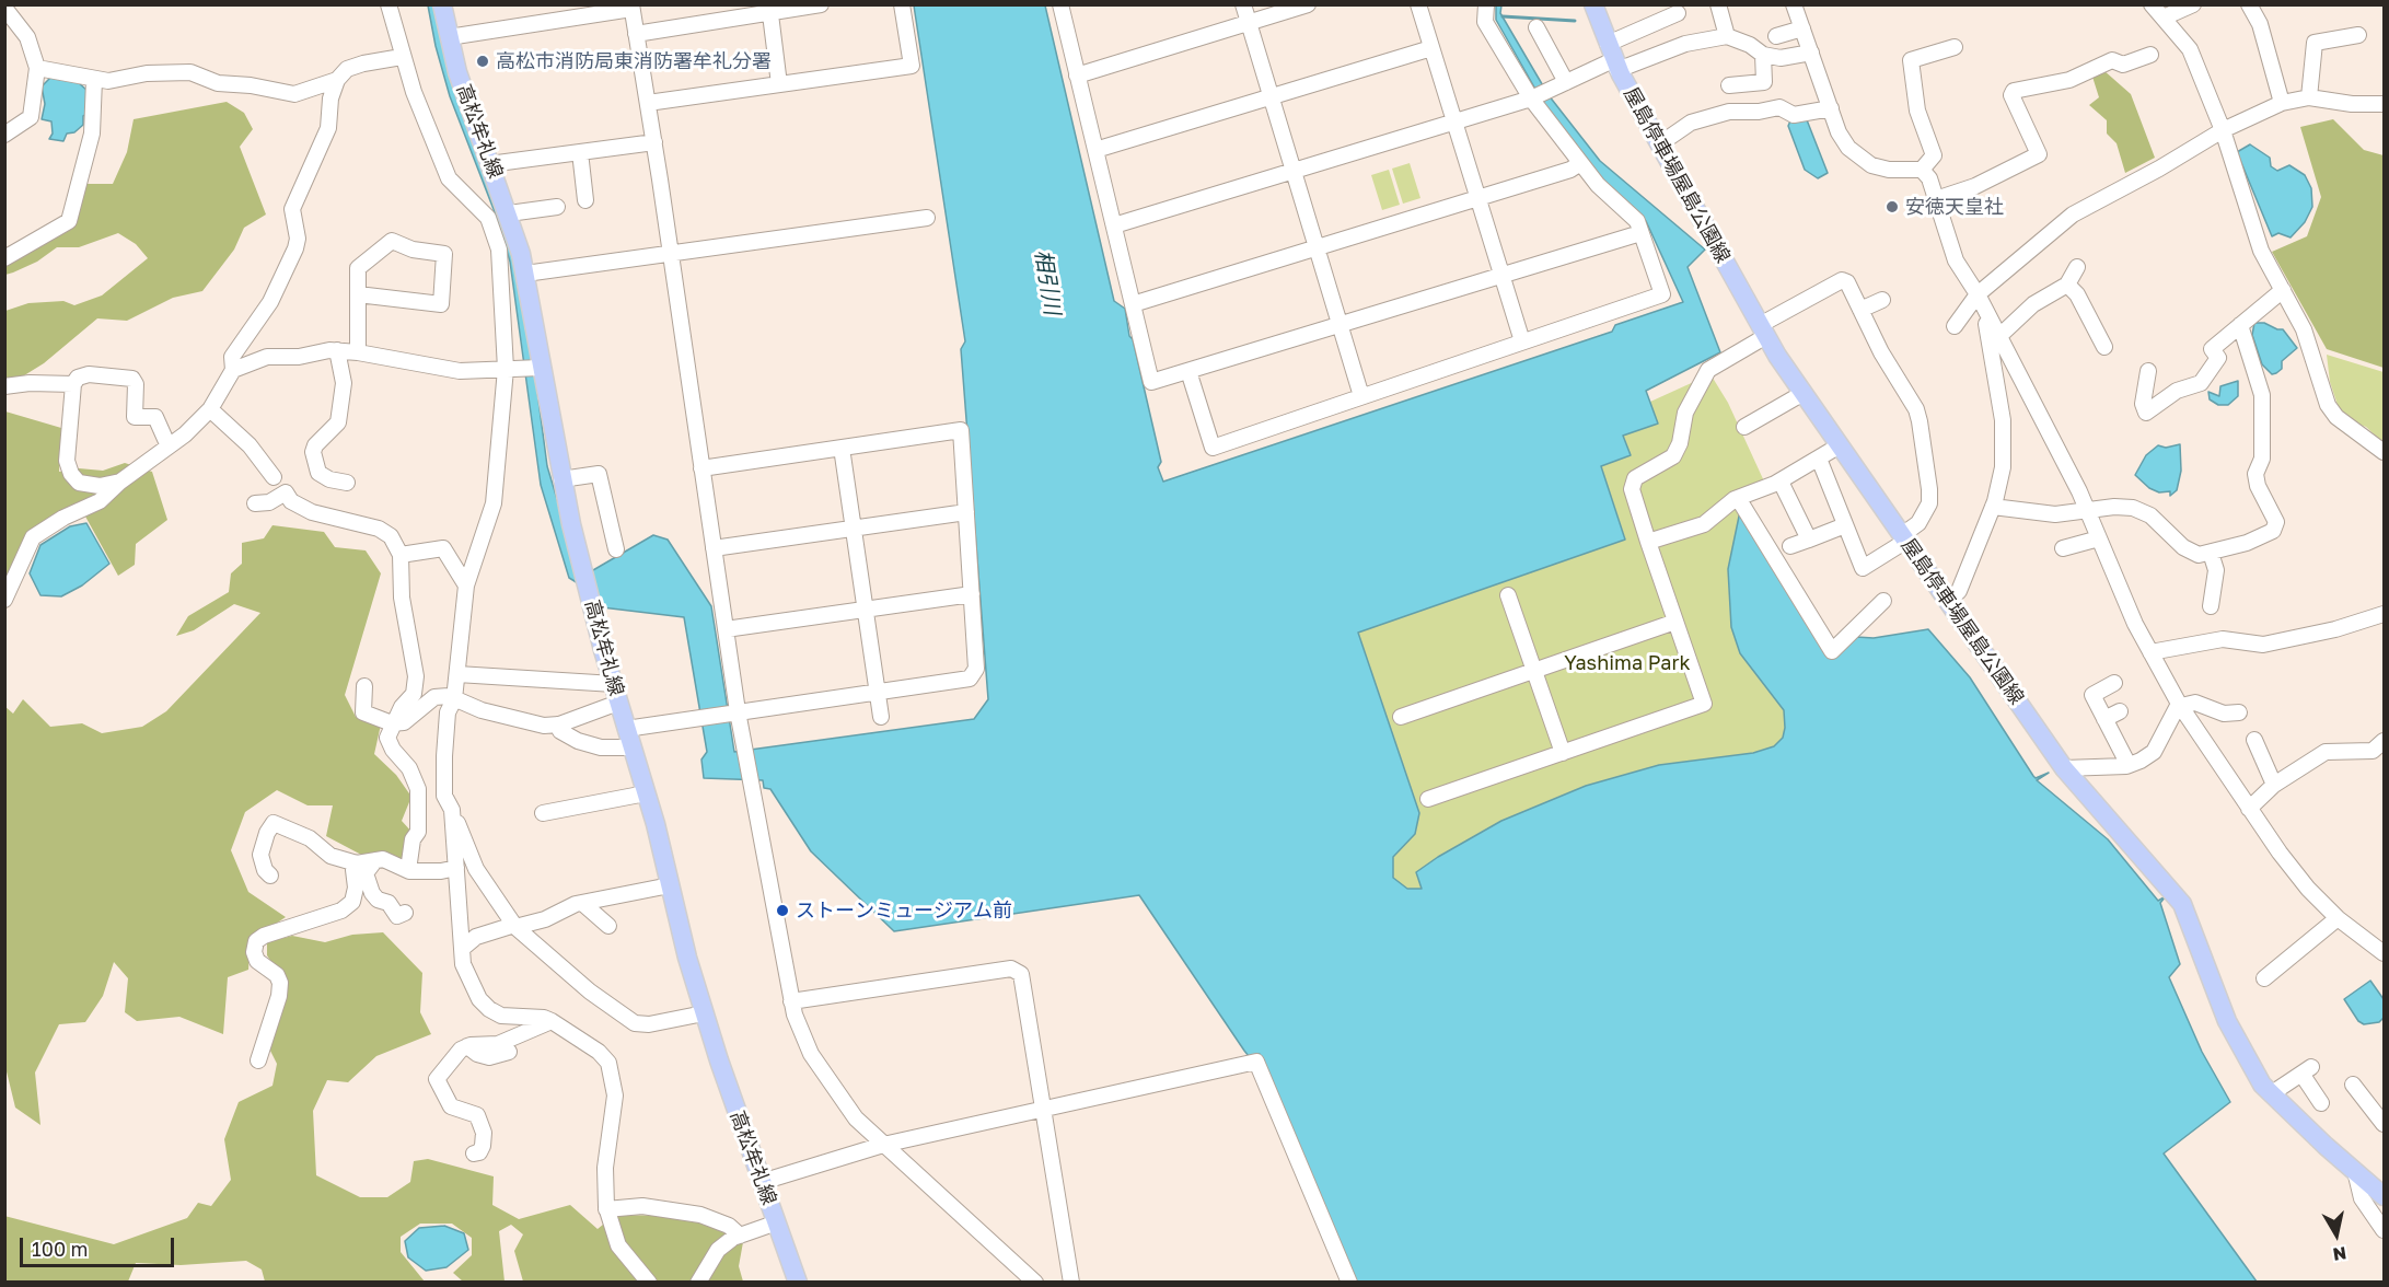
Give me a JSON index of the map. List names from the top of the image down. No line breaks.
{"streets":{"main road":["高松牟礼線","屋島停車場屋島公園線"]},"water":["相引川"],"parks":["Yashima Park"],"places":["高松市消防局東消防署牟礼分署","安徳天皇社","ストーンミュージアム前"],"scale_bar":"100 m","north":"bottom"}
